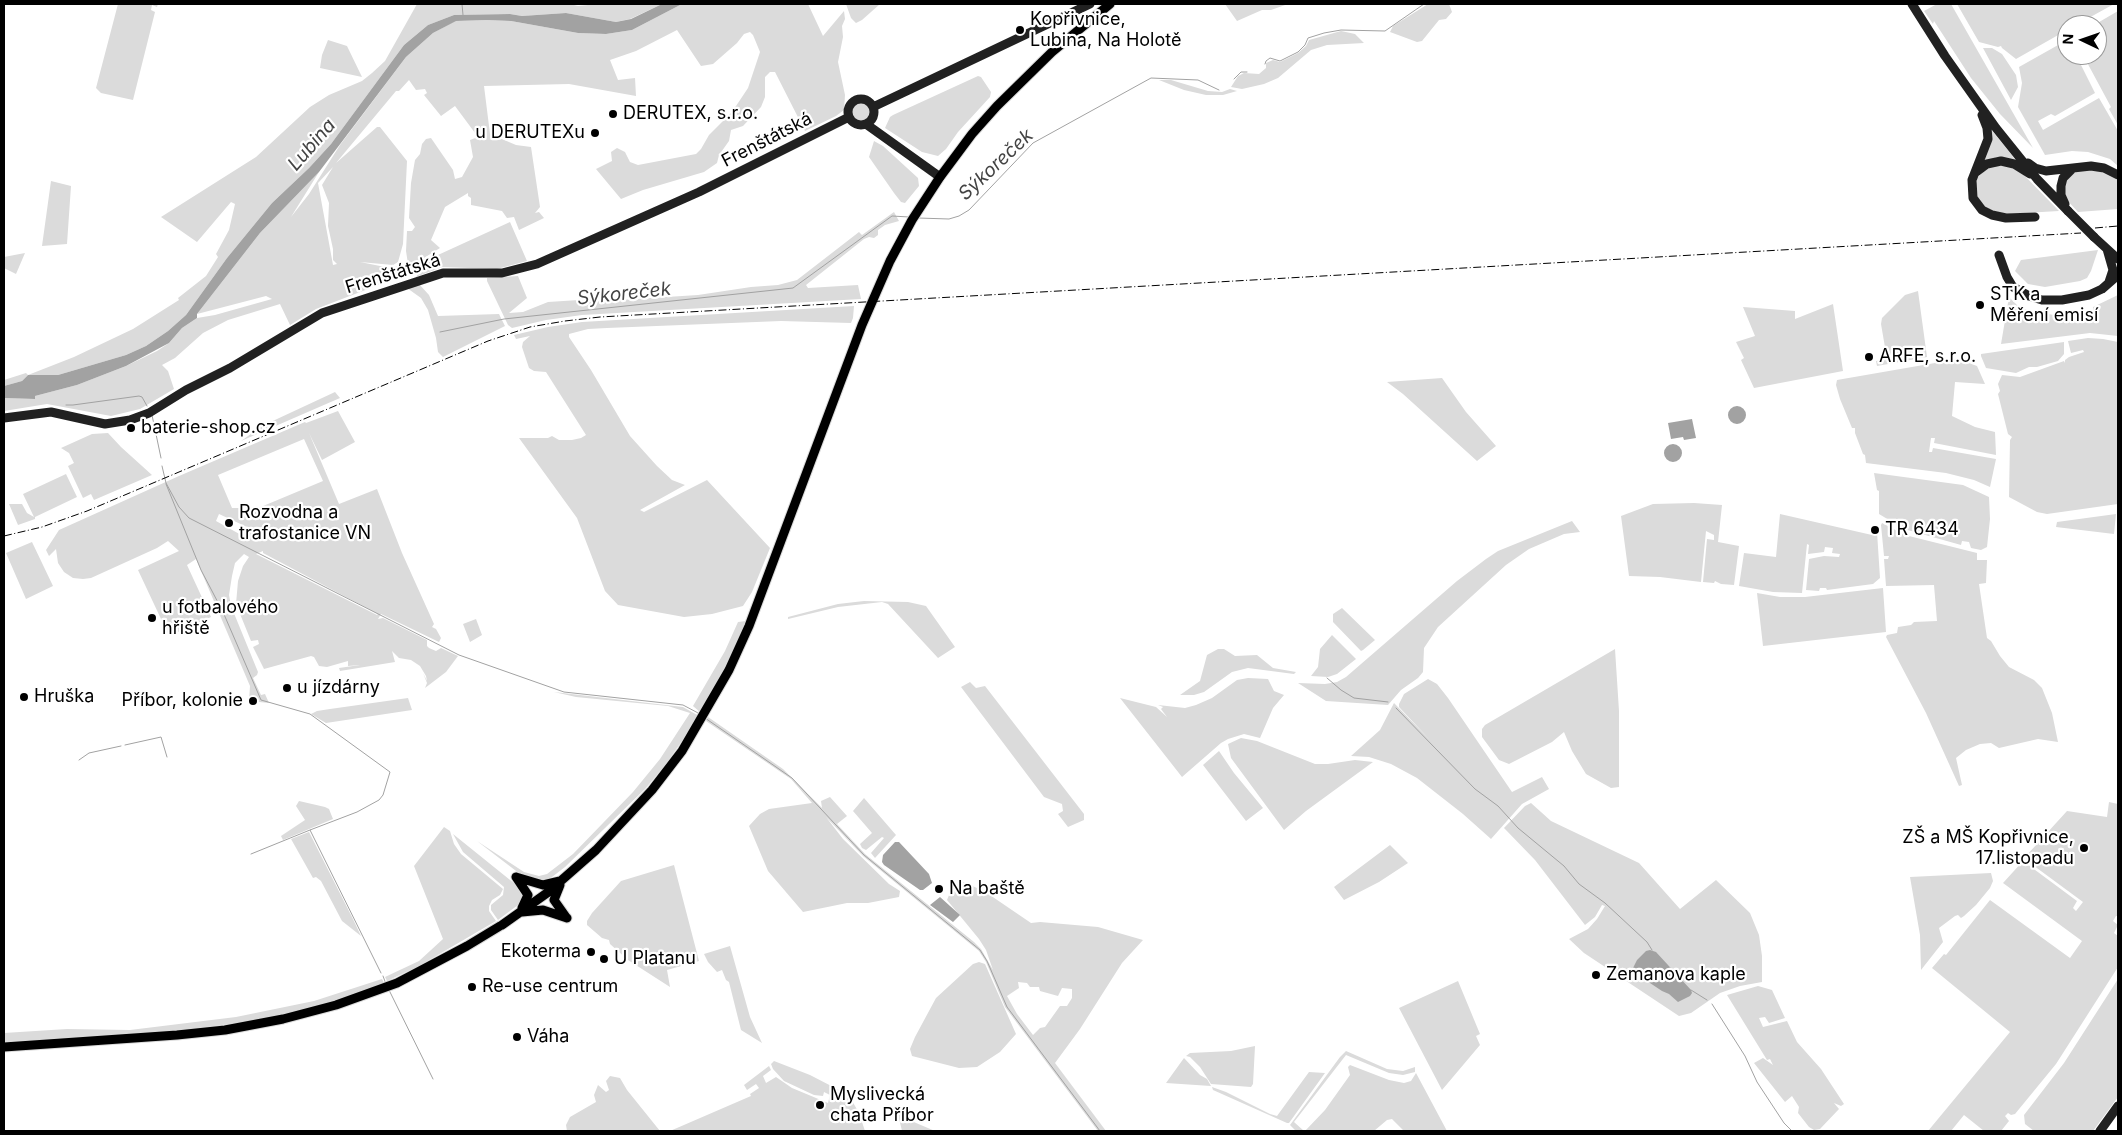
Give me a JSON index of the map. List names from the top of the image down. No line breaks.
{"streets":{"main road":["Frenštátská"]},"water":["Lubina","Sýkoreček"],"places":["Kopřivnice, Lubina, Na Holotě","DERUTEX, s.r.o.","u DERUTEXu","STK a Měření emisí","ARFE, s.r.o.","baterie-shop.cz","Rozvodna a trafostanice VN","TR 6434","u fotbalového hřiště","u jízdárny","Hruška","Příbor, kolonie","ZŠ a MŠ Kopřivnice, 17.listopadu","Na baště","Ekoterma","U Platanu","Zemanova kaple","Re-use centrum","Váha","Myslivecká chata Příbor"],"north":"left"}
